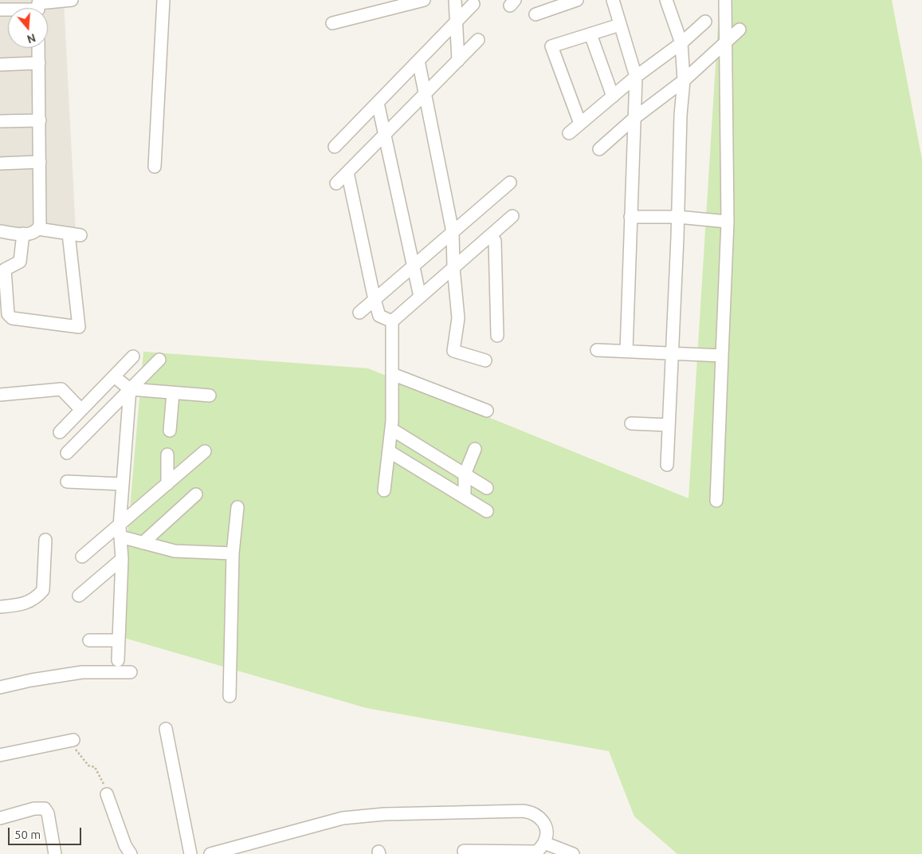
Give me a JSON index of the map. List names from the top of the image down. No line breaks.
{"scale_bar":"50 m","north":"bottom"}
